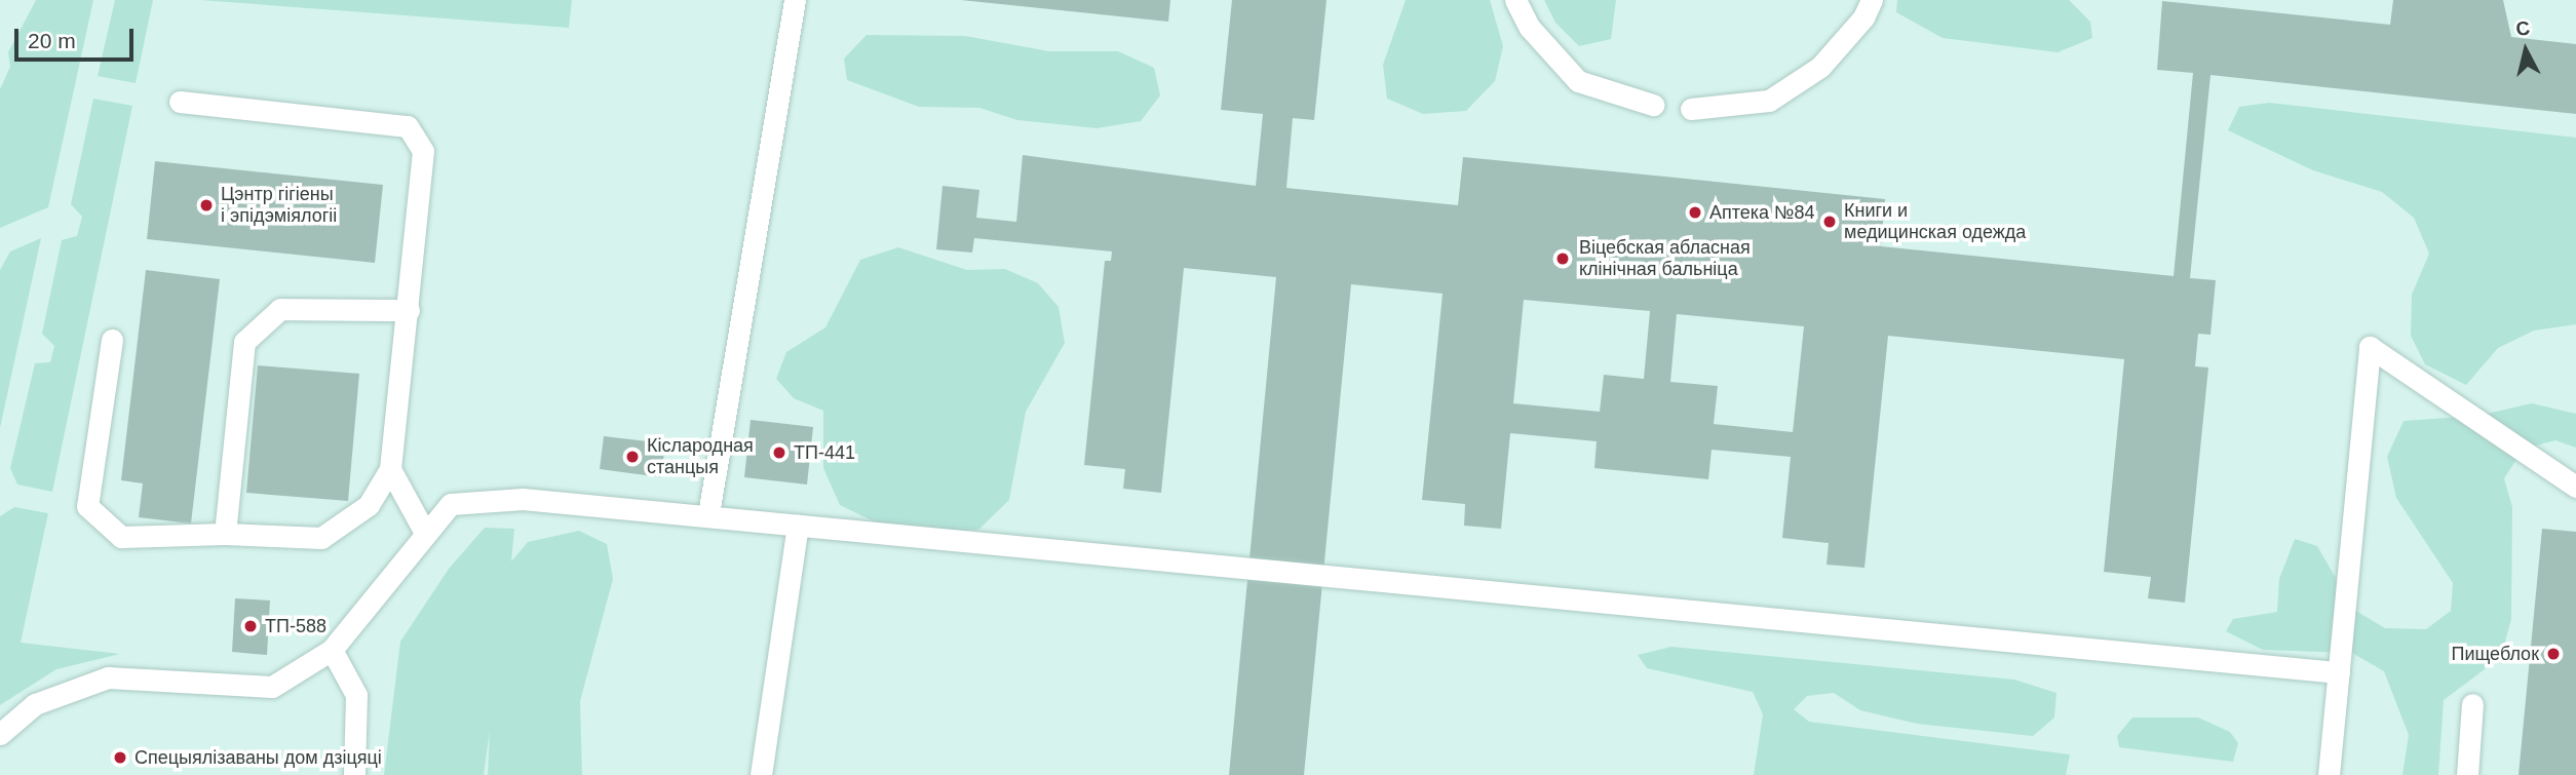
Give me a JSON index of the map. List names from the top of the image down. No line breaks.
{"places":["Цэнтр гігіены і эпідэміялогіі","Аптека №84","Книги и медицинская одежда","Віцебская абласная клінічная бальніца","ТП-441","Кіслародная станцыя","ТП-588","Пищеблок","Спецыялізаваны дом дзіцяці"],"scale_bar":"20 m","north":"top"}
